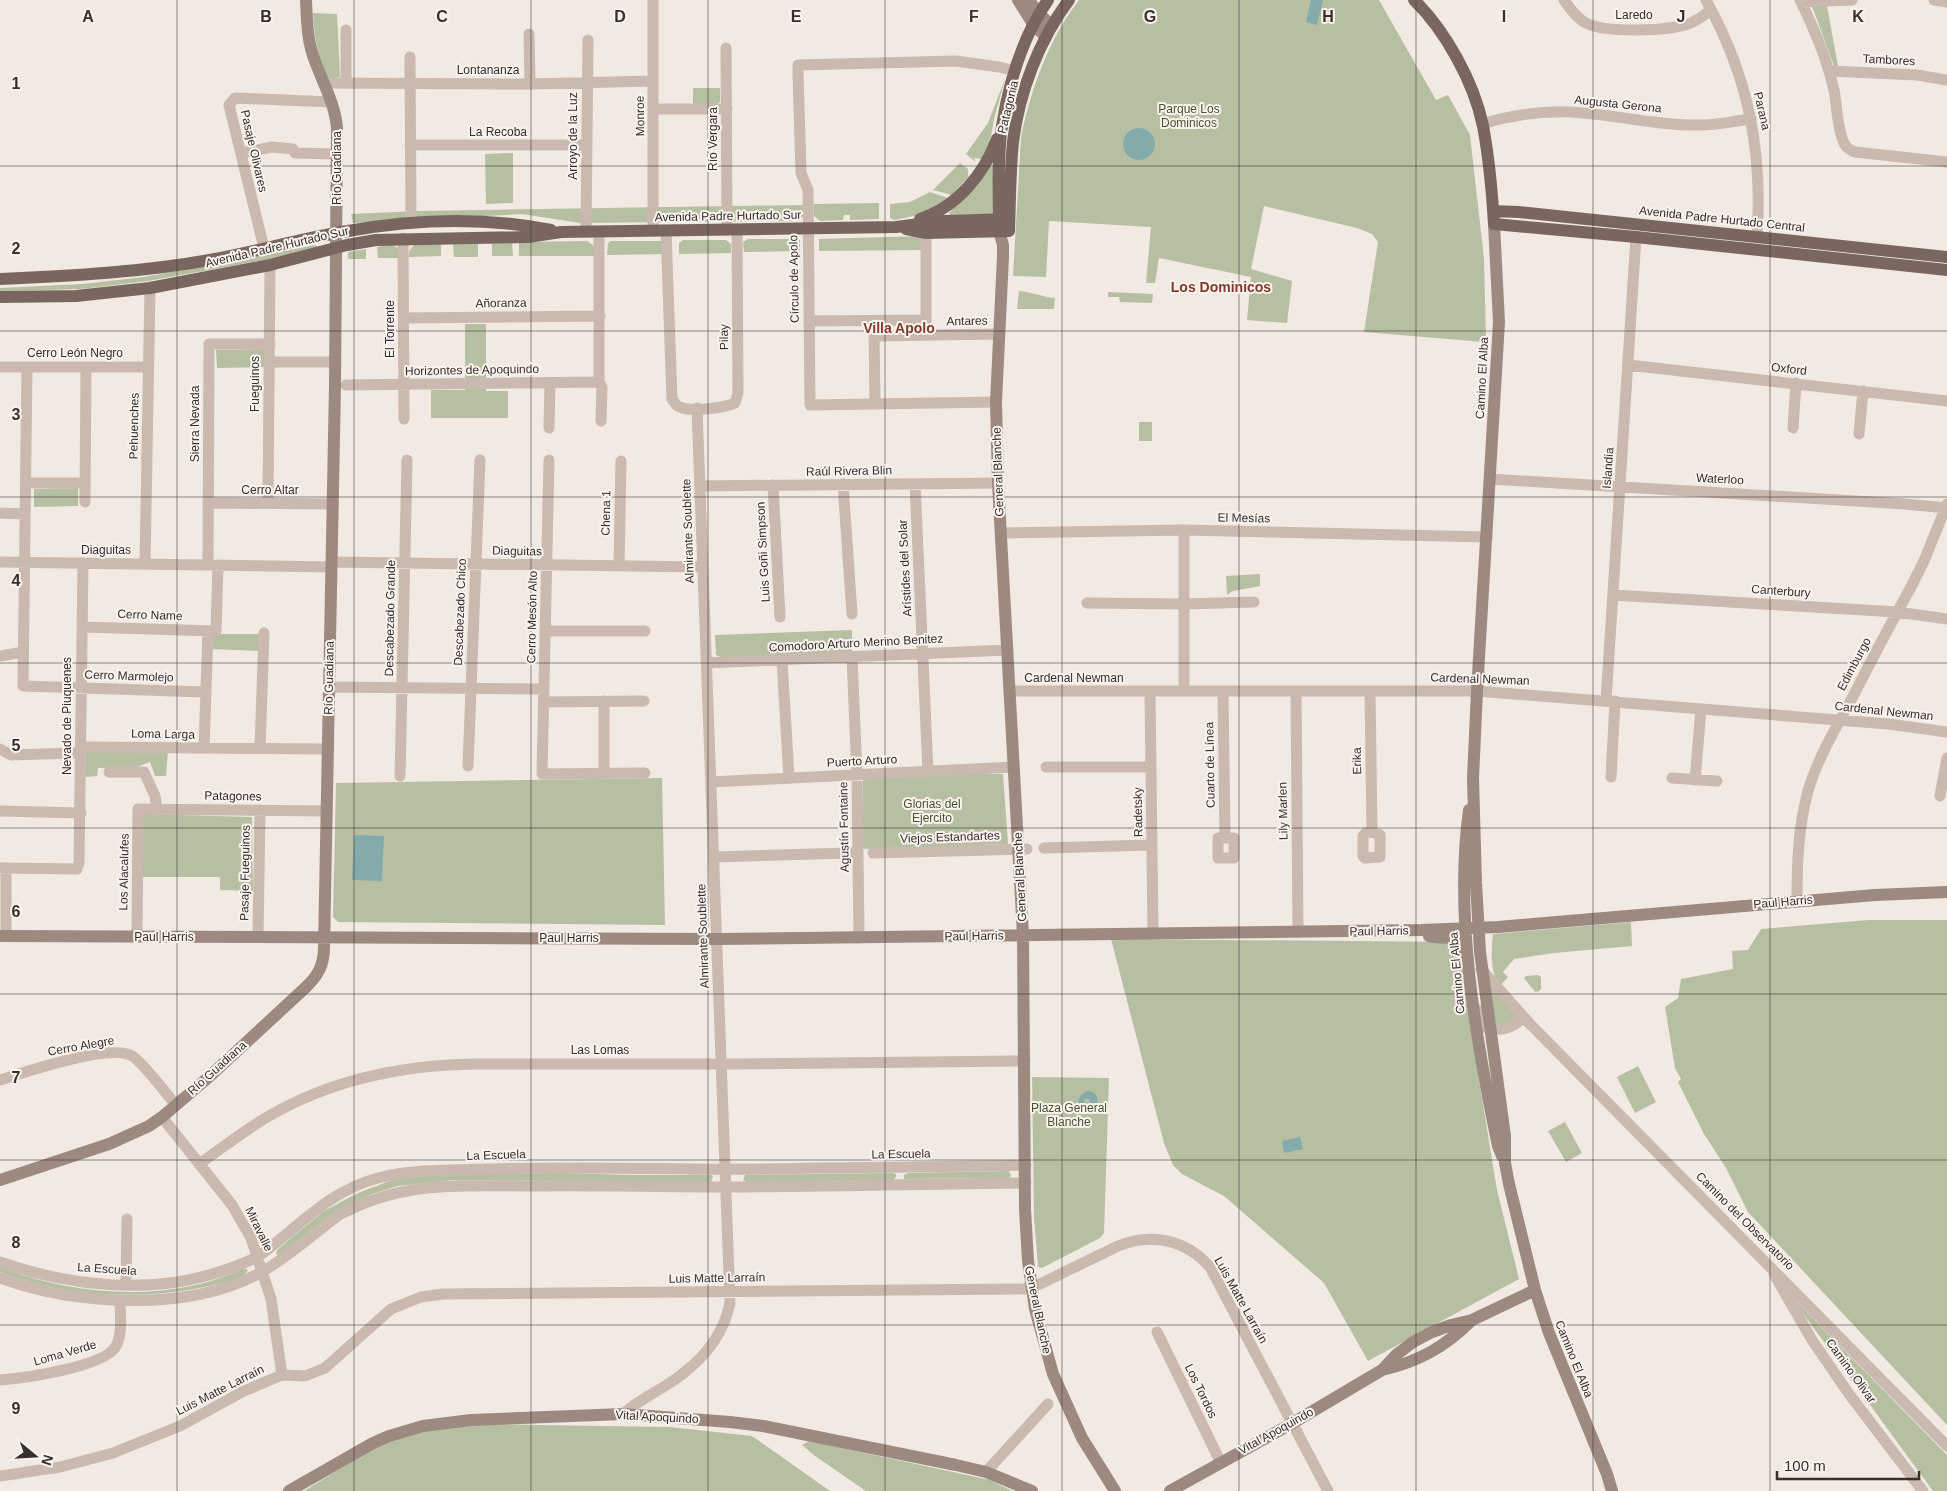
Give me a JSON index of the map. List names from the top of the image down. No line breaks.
{"streets":{"main road":["Patagonia","Avenida Padre Hurtado Sur","Avenida Padre Hurtado Central","Camino El Alba"],"street":["Laredo","Tambores","Lontananza","Augusta Gerona","Parana","Monroe","La Recoba","Arroyo de la Luz","Río Vergara","Pasaje Olivares","Río Guadiana","Círculo de Apolo","Añoranza","Antares","El Torrente","Pilay","Cerro León Negro","Oxford","Horizontes de Apoquindo","Fueguinos","Sierra Nevada","Pehuenches","Islandia","Raúl Rivera Blin","General Blanche","Waterloo","Cerro Altar","Chena 1","El Mesías","Almirante Soublette","Diaguitas","Luis Goñi Simpson","Arístides del Solar","Canterbury","Descabezado Chico","Cerro Name","Cerro Mesón Alto","Descabezado Grande","Comodoro Arturo Merino Benitez","Edimburgo","Cerro Marmolejo","Cardenal Newman","Nevado de Piuquenes","Loma Larga","Puerto Arturo","Erika","Cuarto de Línea","Patagones","Lily Marlen","Radetsky","Agustín Fontaine","Viejos Estandartes","Los Alacalufes","Pasaje Fueguinos","Paul Harris","Cerro Alegre","Las Lomas","La Escuela","Camino del Observatorio","Miravalle","Luis Matte Larraín","Loma Verde","Camino Olivar","Los Tordos","Vital Apoquindo"]},"crossings":[["Laredo","Parana"],["Lontananza","Monroe"],["Lontananza","Arroyo de la Luz"],["Lontananza","Río Guadiana"],["Augusta Gerona","Parana"],["Augusta Gerona","Camino El Alba"],["Patagonia","Avenida Padre Hurtado Sur"],["Patagonia","Círculo de Apolo"],["Patagonia","General Blanche"],["Parana","Avenida Padre Hurtado Central"],["Monroe","Avenida Padre Hurtado Sur"],["Monroe","Pilay"],["Monroe","Almirante Soublette"],["La Recoba","Arroyo de la Luz"],["Arroyo de la Luz","Avenida Padre Hurtado Sur"],["Arroyo de la Luz","Añoranza"],["Arroyo de la Luz","Horizontes de Apoquindo"],["Río Vergara","Avenida Padre Hurtado Sur"],["Río Vergara","Pilay"],["Pasaje Olivares","Río Guadiana"],["Pasaje Olivares","Avenida Padre Hurtado Sur"],["Río Guadiana","Avenida Padre Hurtado Sur"],["Río Guadiana","Cerro Altar"],["Río Guadiana","Diaguitas"],["Río Guadiana","Loma Larga"],["Río Guadiana","Patagones"],["Río Guadiana","Paul Harris"],["Río Guadiana","Cerro Alegre"],["Río Guadiana","Miravalle"],["Avenida Padre Hurtado Sur","Círculo de Apolo"],["Avenida Padre Hurtado Sur","El Torrente"],["Avenida Padre Hurtado Sur","Pilay"],["Avenida Padre Hurtado Sur","Fueguinos"],["Avenida Padre Hurtado Sur","Pehuenches"],["Avenida Padre Hurtado Sur","General Blanche"],["Avenida Padre Hurtado Central","Camino El Alba"],["Círculo de Apolo","General Blanche"],["Añoranza","El Torrente"],["Antares","General Blanche"],["El Torrente","Horizontes de Apoquindo"],["Pilay","Almirante Soublette"],["Cerro León Negro","Pehuenches"],["Oxford","Islandia"],["Camino El Alba","Waterloo"],["Camino El Alba","El Mesías"],["Camino El Alba","Cardenal Newman"],["Camino El Alba","Paul Harris"],["Camino El Alba","Camino del Observatorio"],["Camino El Alba","Vital Apoquindo"],["Fueguinos","Sierra Nevada"],["Fueguinos","Cerro Altar"],["Sierra Nevada","Cerro Altar"],["Sierra Nevada","Diaguitas"],["Sierra Nevada","Cerro Name"],["Sierra Nevada","Cerro Marmolejo"],["Sierra Nevada","Loma Larga"],["Pehuenches","Diaguitas"],["Islandia","Waterloo"],["Islandia","Canterbury"],["Islandia","Cardenal Newman"],["Raúl Rivera Blin","General Blanche"],["Raúl Rivera Blin","Almirante Soublette"],["Raúl Rivera Blin","Luis Goñi Simpson"],["Raúl Rivera Blin","Arístides del Solar"],["General Blanche","El Mesías"],["General Blanche","Comodoro Arturo Merino Benitez"],["General Blanche","Cardenal Newman"],["General Blanche","Puerto Arturo"],["General Blanche","Viejos Estandartes"],["General Blanche","Paul Harris"],["General Blanche","Las Lomas"],["General Blanche","La Escuela"],["General Blanche","Luis Matte Larraín"],["Waterloo","Edimburgo"],["Chena 1","Diaguitas"],["Almirante Soublette","Diaguitas"],["Almirante Soublette","Comodoro Arturo Merino Benitez"],["Almirante Soublette","Puerto Arturo"],["Almirante Soublette","Paul Harris"],["Almirante Soublette","Las Lomas"],["Almirante Soublette","La Escuela"],["Almirante Soublette","Luis Matte Larraín"],["Almirante Soublette","Vital Apoquindo"],["Diaguitas","Descabezado Chico"],["Diaguitas","Cerro Mesón Alto"],["Diaguitas","Descabezado Grande"],["Diaguitas","Nevado de Piuquenes"],["Arístides del Solar","Comodoro Arturo Merino Benitez"],["Arístides del Solar","Puerto Arturo"],["Canterbury","Edimburgo"],["Cerro Name","Nevado de Piuquenes"],["Comodoro Arturo Merino Benitez","Agustín Fontaine"],["Edimburgo","Cardenal Newman"],["Edimburgo","Paul Harris"],["Cerro Marmolejo","Nevado de Piuquenes"],["Cardenal Newman","Erika"],["Cardenal Newman","Cuarto de Línea"],["Cardenal Newman","Lily Marlen"],["Cardenal Newman","Radetsky"],["Nevado de Piuquenes","Loma Larga"],["Puerto Arturo","Agustín Fontaine"],["Patagones","Los Alacalufes"],["Patagones","Pasaje Fueguinos"],["Lily Marlen","Paul Harris"],["Radetsky","Paul Harris"],["Agustín Fontaine","Paul Harris"],["Los Alacalufes","Paul Harris"],["Pasaje Fueguinos","Paul Harris"],["Las Lomas","Miravalle"],["La Escuela","Miravalle"],["Camino del Observatorio","Camino Olivar"],["Miravalle","Luis Matte Larraín"],["Luis Matte Larraín","Vital Apoquindo"],["Los Tordos","Vital Apoquindo"]],"districts":["Los Dominicos","Villa Apolo"],"parks":["Parque Los Dominicos","Glorias del Ejercito","Plaza General Blanche"],"scale_bar":"100 m","north":"right","grid":{"columns":["A","B","C","D","E","F","G","H","I","J","K"],"rows":["1","2","3","4","5","6","7","8","9"]}}
